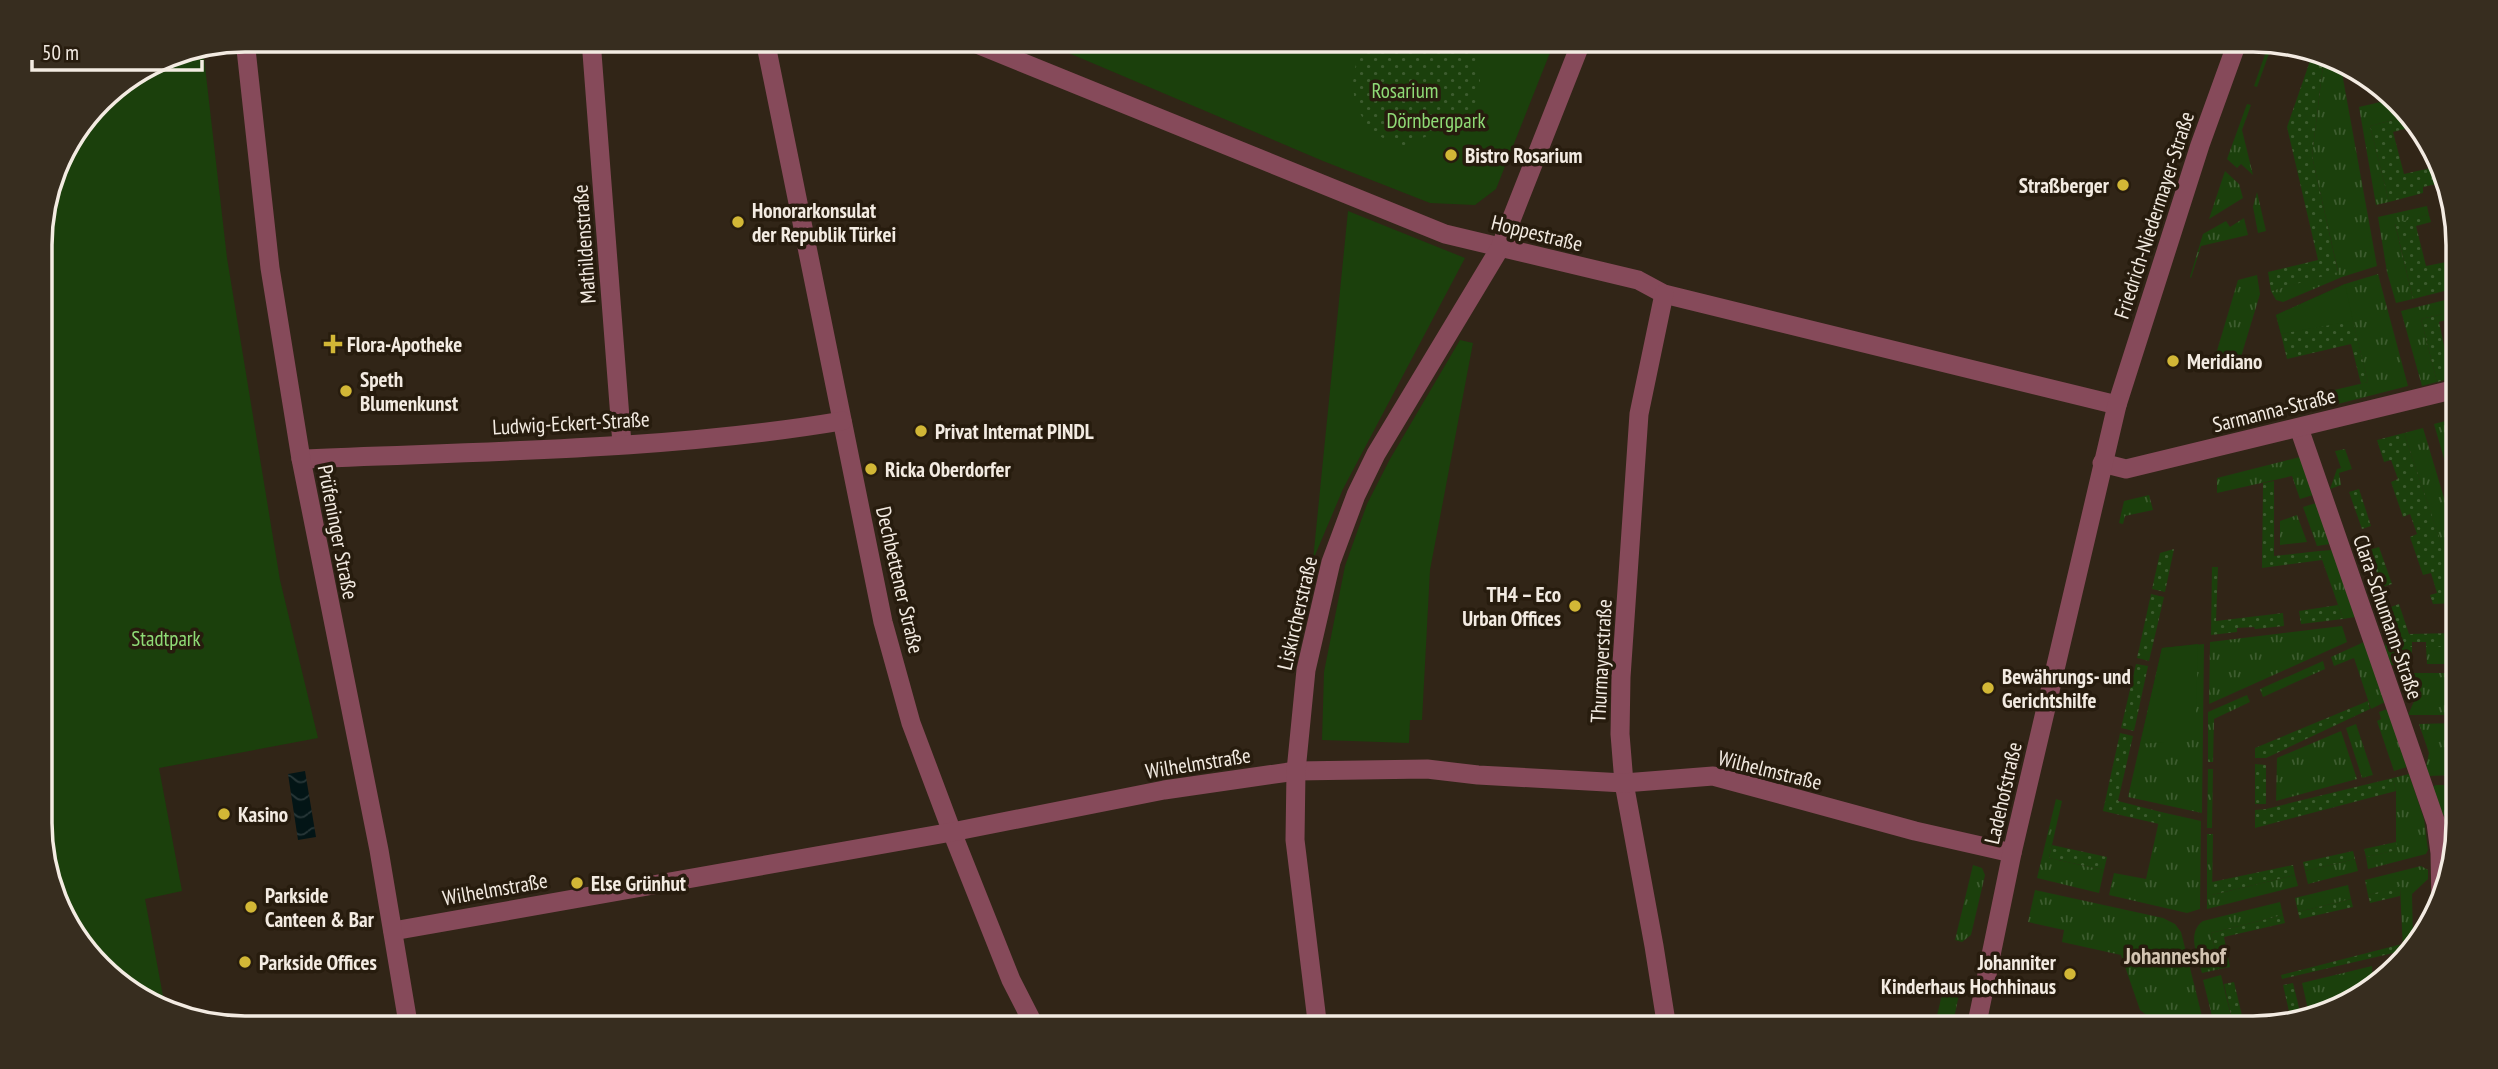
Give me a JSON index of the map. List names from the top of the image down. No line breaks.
{"streets":{"street":["Friedrich-Niedermayer-Straße","Hoppestraße","Mathildenstraße","Sarmanna-Straße","Ludwig-Eckert-Straße","Prüfeninger Straße","Dechbettener Straße","Liskircherstraße","Clara-Schumann-Straße","Thurmayerstraße","Wilhelmstraße","Ladehofstraße"]},"crossings":[["Friedrich-Niedermayer-Straße","Hoppestraße"],["Friedrich-Niedermayer-Straße","Ladehofstraße"],["Hoppestraße","Liskircherstraße"],["Hoppestraße","Thurmayerstraße"],["Hoppestraße","Ladehofstraße"],["Mathildenstraße","Ludwig-Eckert-Straße"],["Sarmanna-Straße","Clara-Schumann-Straße"],["Sarmanna-Straße","Ladehofstraße"],["Ludwig-Eckert-Straße","Prüfeninger Straße"],["Ludwig-Eckert-Straße","Dechbettener Straße"],["Prüfeninger Straße","Wilhelmstraße"],["Dechbettener Straße","Wilhelmstraße"],["Liskircherstraße","Wilhelmstraße"],["Thurmayerstraße","Wilhelmstraße"],["Wilhelmstraße","Ladehofstraße"]],"districts":["Johanneshof"],"parks":["Rosarium","Dörnbergpark","Stadtpark"],"places":{"other":["Bistro Rosarium","Straßberger","Honorarkonsulat der Republik Türkei","Meridiano","Speth Blumenkunst","Privat Internat PINDL","Ricka Oberdorfer","TH4 – Eco Urban Offices","Bewährungs- und Gerichtshilfe","Kasino","Else Grünhut","Parkside Canteen & Bar","Parkside Offices","Johanniter Kinderhaus Hochhinaus"],"health":["Flora-Apotheke"]},"scale_bar":"50 m"}
